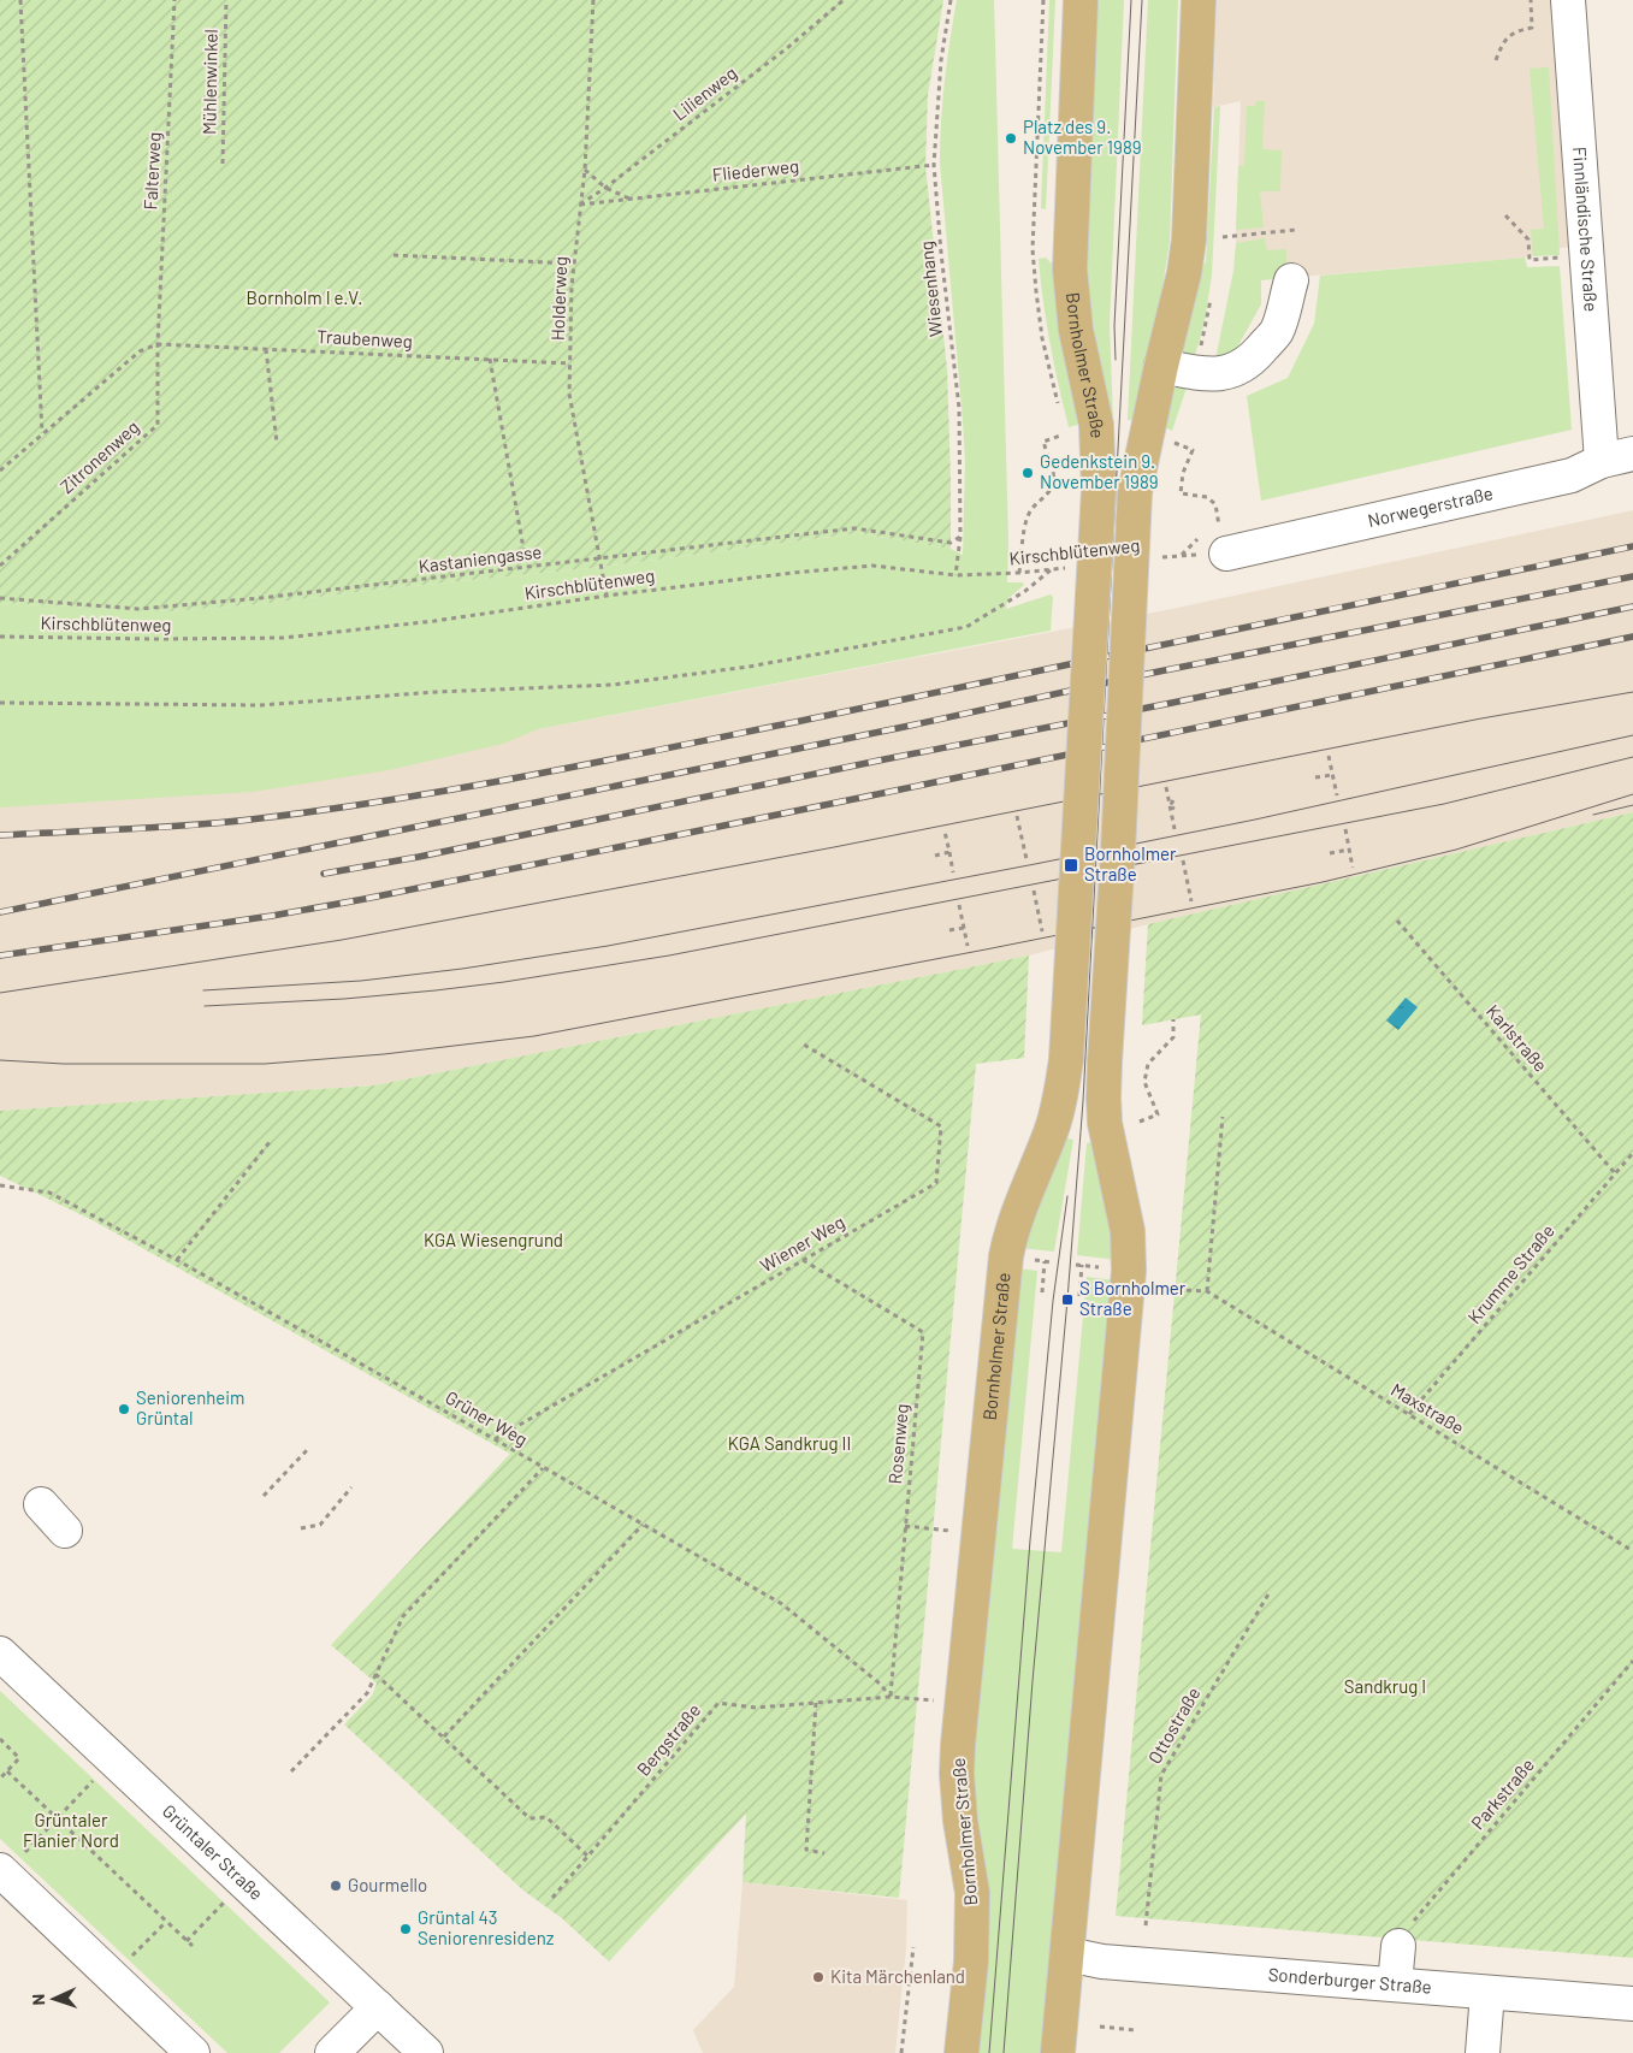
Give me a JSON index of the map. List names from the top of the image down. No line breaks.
{"streets":{"main road":["Bornholmer Straße"],"street":["Finnländische Straße","Norwegerstraße","Grüntaler Straße","Sonderburger Straße"],"path":["Mühlenwinkel","Lilienweg","Falterweg","Fliederweg","Wiesenhang","Holderweg","Traubenweg","Zitronenweg","Kirschblütenweg","Kastaniengasse","Karlstraße","Wiener Weg","Krumme Straße","Maxstraße","Grüner Weg","Rosenweg","Ottostraße","Bergstraße","Parkstraße"]},"crossings":[["Lilienweg","Fliederweg"],["Lilienweg","Holderweg"],["Falterweg","Traubenweg"],["Falterweg","Zitronenweg"],["Fliederweg","Wiesenhang"],["Fliederweg","Holderweg"],["Finnländische Straße","Norwegerstraße"],["Wiesenhang","Kirschblütenweg"],["Wiesenhang","Kastaniengasse"],["Holderweg","Traubenweg"],["Holderweg","Kirschblütenweg"],["Holderweg","Kastaniengasse"],["Traubenweg","Zitronenweg"],["Karlstraße","Krumme Straße"],["Wiener Weg","Grüner Weg"],["Wiener Weg","Rosenweg"],["Krumme Straße","Maxstraße"],["Grüner Weg","Rosenweg"],["Grüner Weg","Bergstraße"],["Rosenweg","Bergstraße"]],"parks":["Bornholm I e.V.","KGA Wiesengrund","KGA Sandkrug II","Sandkrug I","Grüntaler Flanier Nord"],"places":{"other":["Platz des 9. November 1989","Gedenkstein 9. November 1989","Seniorenheim Grüntal","Gourmello","Grüntal 43 Seniorenresidenz","Kita Märchenland"],"transit":["Bornholmer Straße","S Bornholmer Straße"]},"north":"left"}
